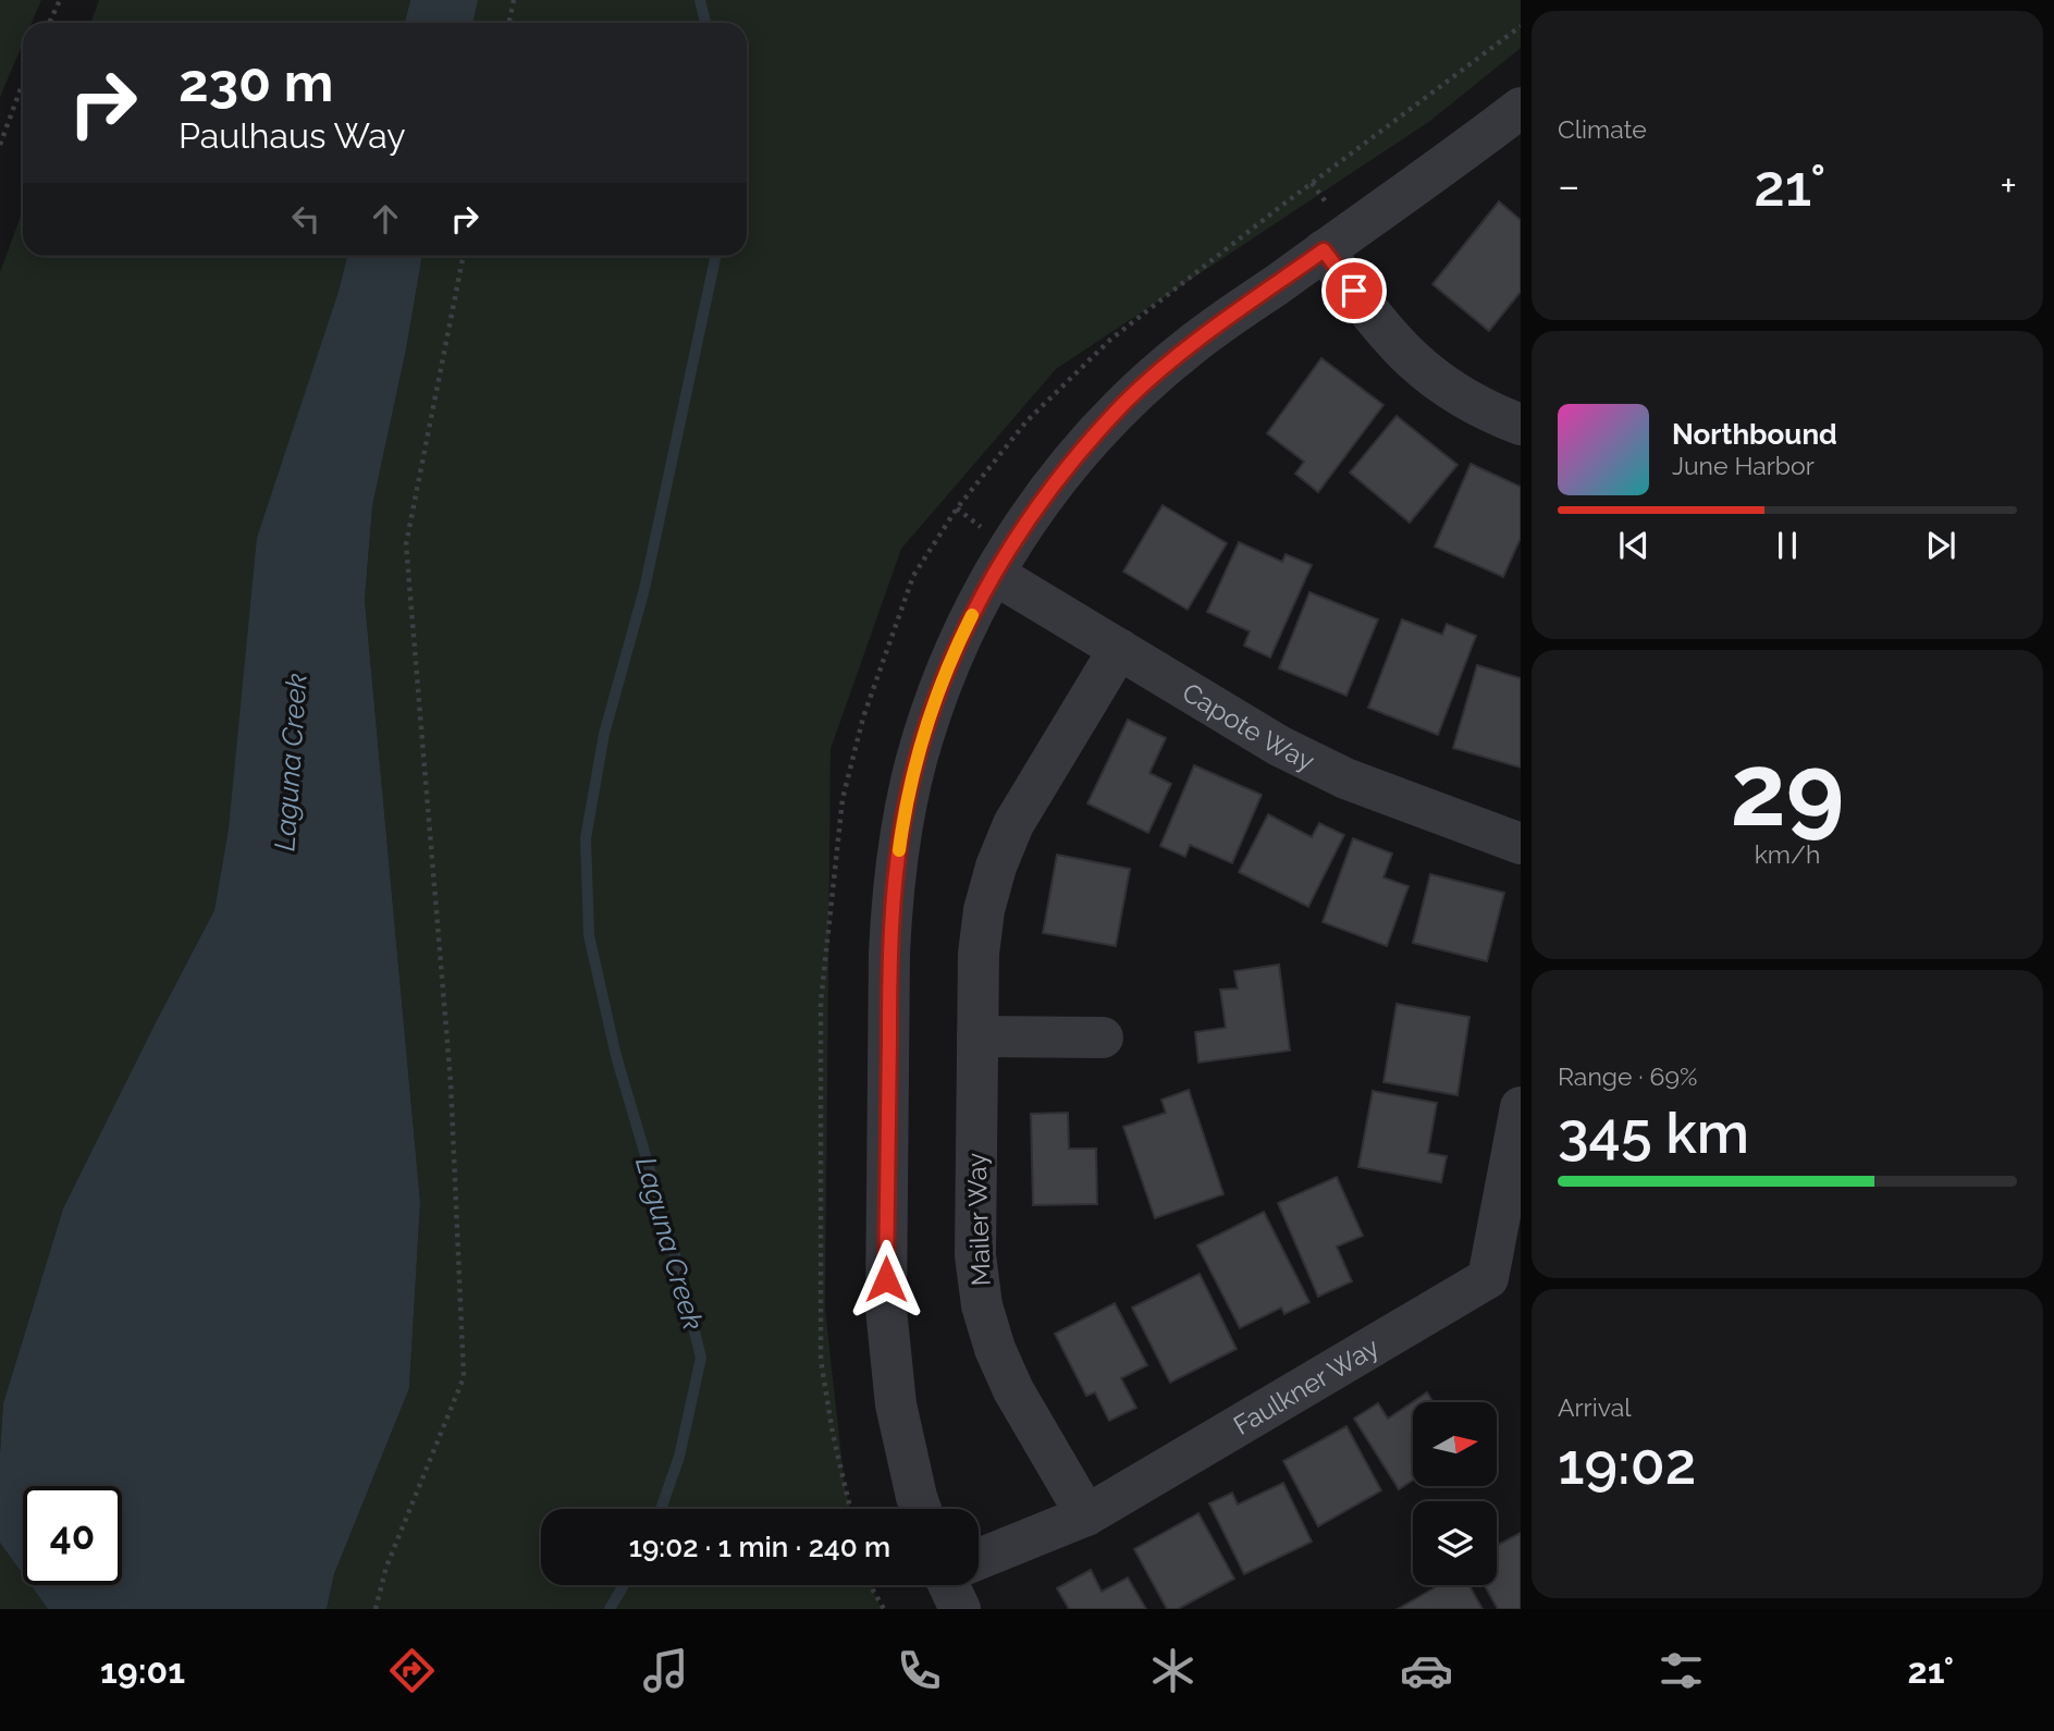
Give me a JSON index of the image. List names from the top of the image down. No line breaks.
{"streets":{"street":["Capote Way","Mailer Way","Faulkner Way"]},"crossings":[["Capote Way","Mailer Way"],["Mailer Way","Faulkner Way"]],"water":["Laguna Creek"],"north":"right","page":{"tile":["Climate",["29","km/h"],["Range · 69%","345 km"],["Arrival","19:02"]],"turn":["230 m","Paulhaus Way"],"heat":["−","21°","+"],"song":["Northbound","June Harbor"],"limit":"40","trip":"19:02 · 1 min · 240 m","tabs":["19:01","21°"]}}
